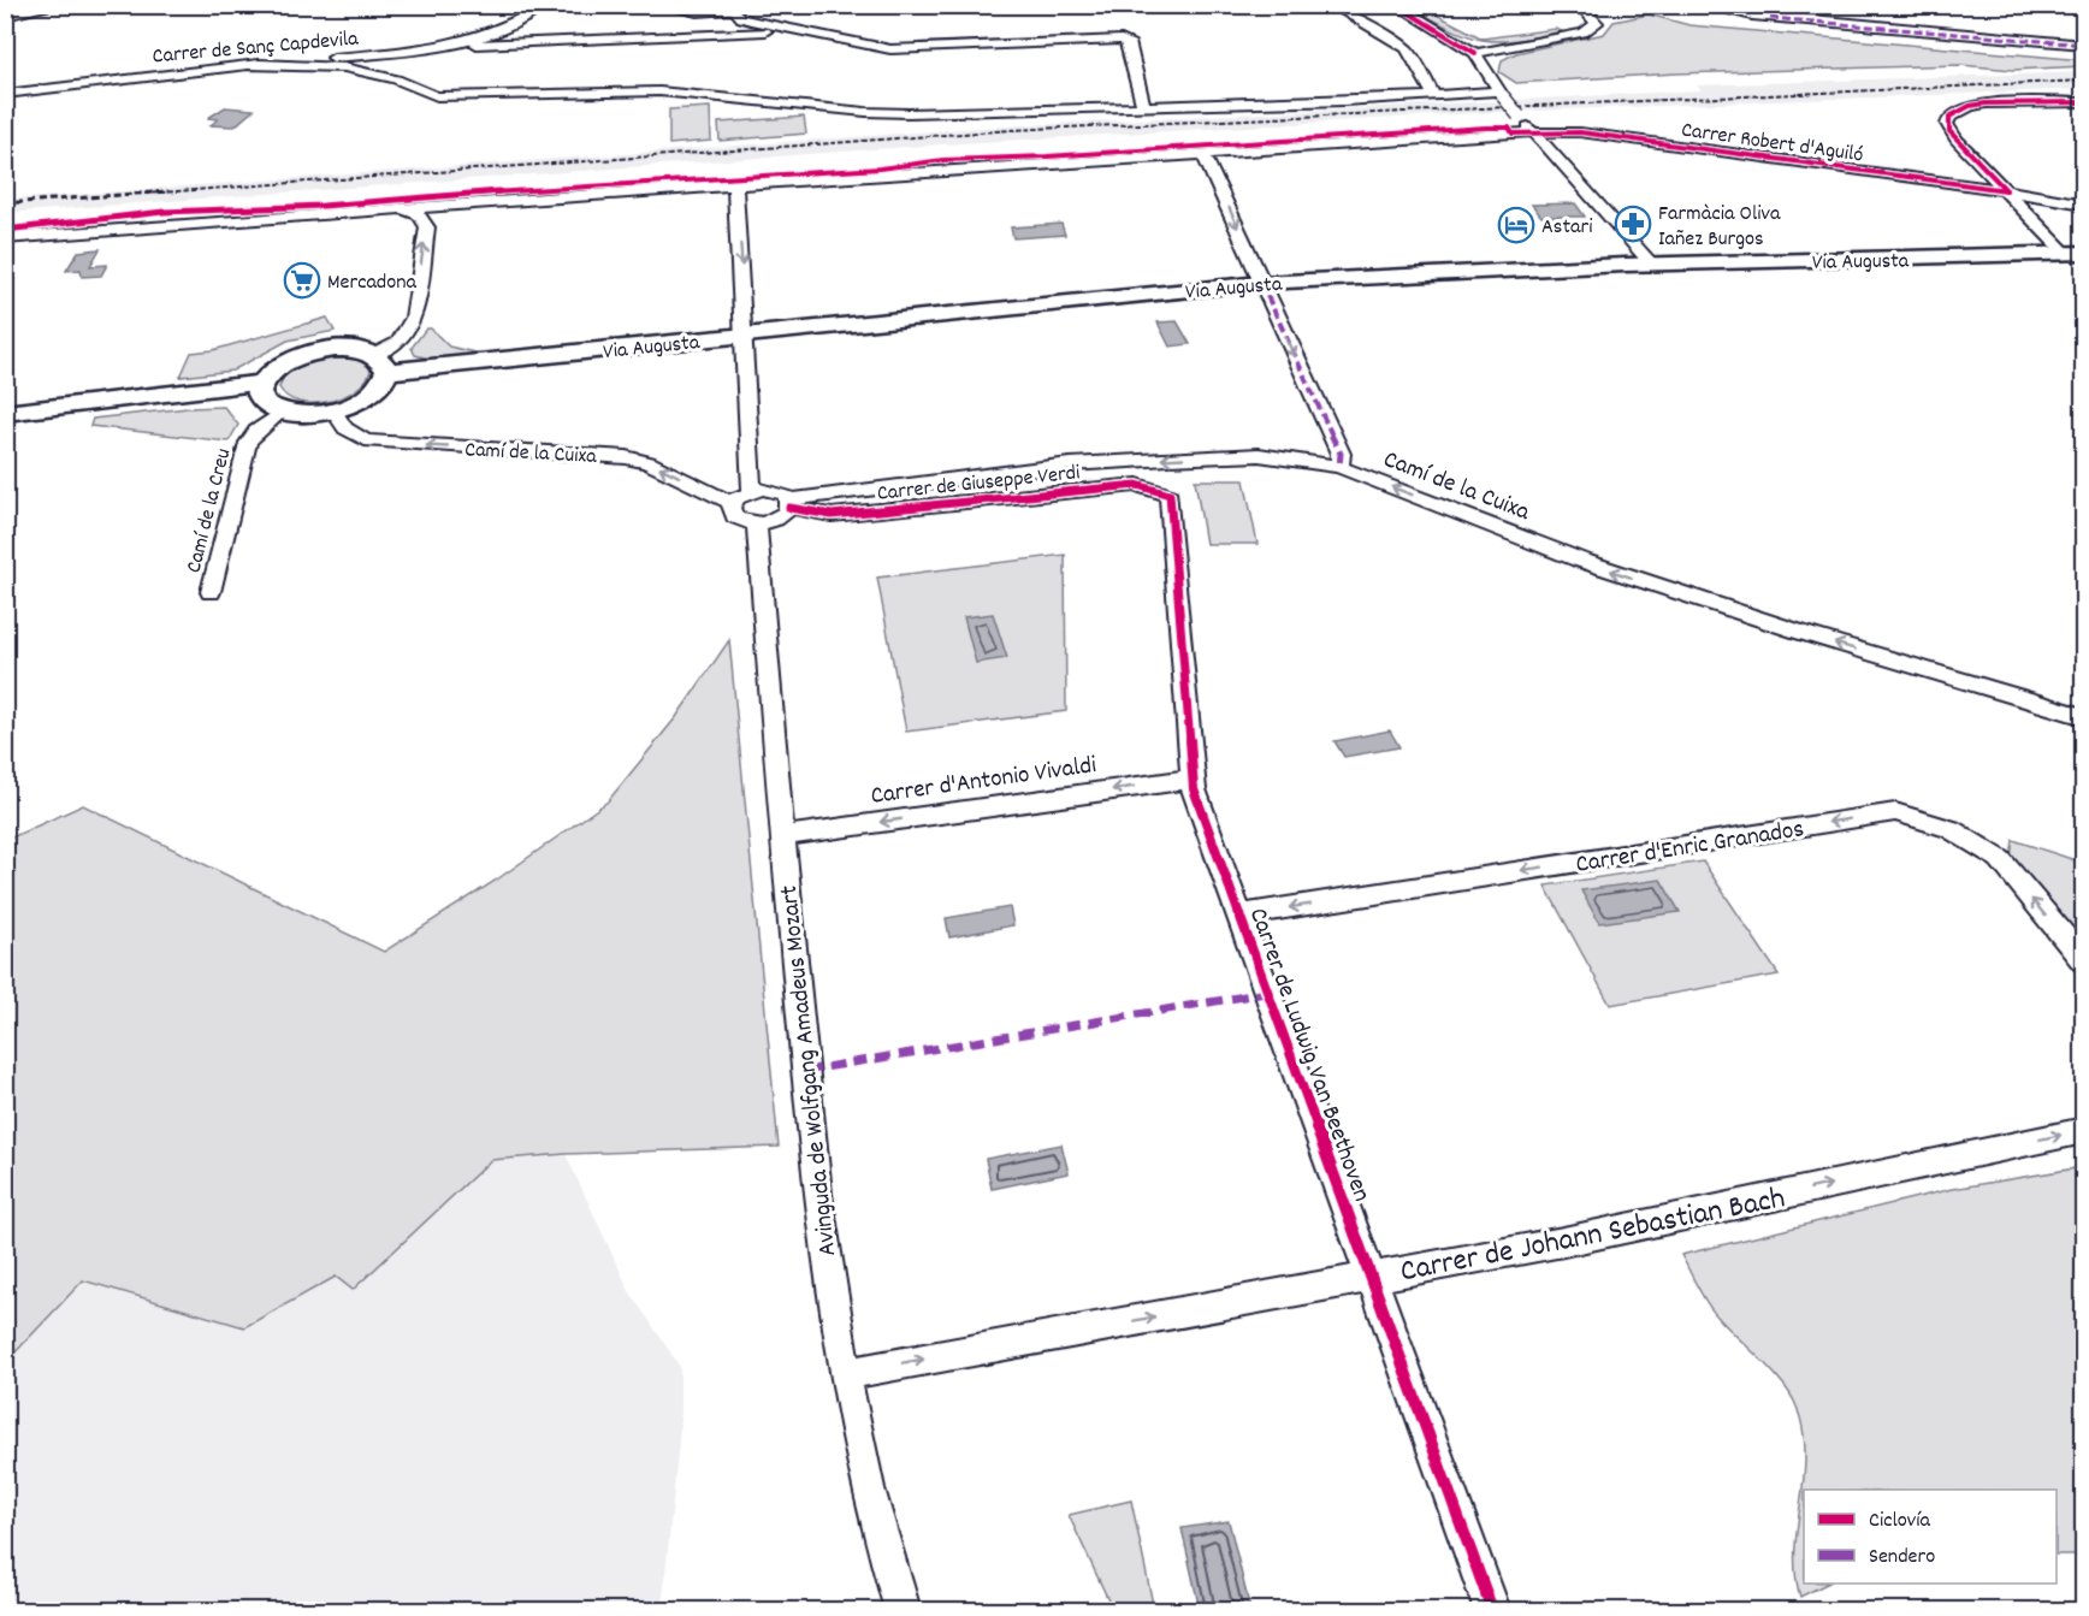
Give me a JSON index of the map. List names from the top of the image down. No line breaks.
{"streets":{"main road":["Via Augusta"],"street":["Carrer de Sanç Capdevila","Carrer Robert d'Aguiló","Camí de la Cuixa","Carrer de Giuseppe Verdi","Camí de la Creu","Carrer d'Antonio Vivaldi","Carrer d'Enric Granados","Carrer de Ludwig Van Beethoven","Avinguda de Wolfgang Amadeus Mozart","Carrer de Johann Sebastian Bach"]},"crossings":[["Camí de la Cuixa","Carrer de Giuseppe Verdi"],["Camí de la Cuixa","Avinguda de Wolfgang Amadeus Mozart"],["Carrer de Giuseppe Verdi","Carrer de Ludwig Van Beethoven"],["Carrer d'Antonio Vivaldi","Carrer de Ludwig Van Beethoven"],["Carrer d'Antonio Vivaldi","Avinguda de Wolfgang Amadeus Mozart"],["Carrer d'Enric Granados","Carrer de Ludwig Van Beethoven"],["Carrer de Ludwig Van Beethoven","Carrer de Johann Sebastian Bach"],["Avinguda de Wolfgang Amadeus Mozart","Carrer de Johann Sebastian Bach"]],"one_way":["Camí de la Cuixa","Carrer d'Antonio Vivaldi","Carrer d'Enric Granados","Carrer de Johann Sebastian Bach"],"places":{"pharmacy":["Farmàcia Oliva Iañez Burgos"],"hotel":["Astari"],"supermarket":["Mercadona"]},"legend":["Ciclovía","Sendero"]}
